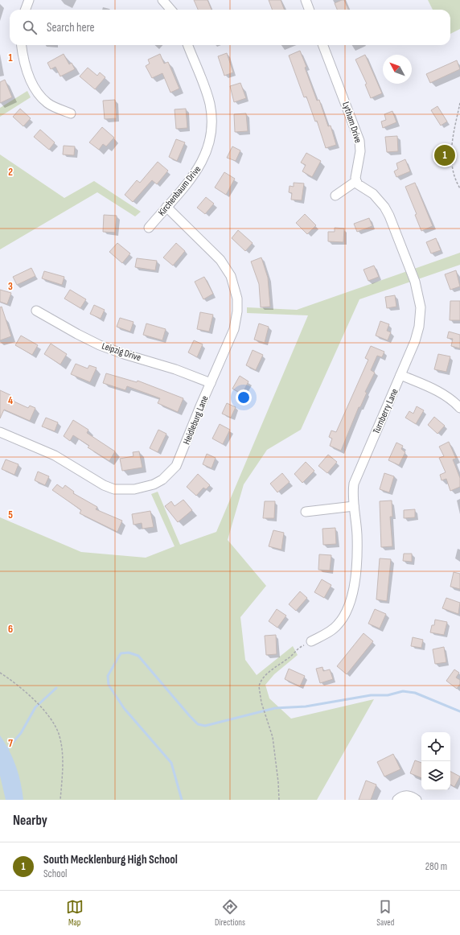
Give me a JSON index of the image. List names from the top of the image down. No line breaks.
{"streets":{"street":["Lytham Drive","Kirchenbaum Drive","Leipzig Drive","Turnberry Lane","Heidleburg Lane"]},"crossings":[["Lytham Drive","Turnberry Lane"],["Kirchenbaum Drive","Heidleburg Lane"],["Leipzig Drive","Heidleburg Lane"]],"north":"top left","page":{"search":"Search here","pins":"1","heading":"Nearby","list":[{"mark":"1","name":"South Mecklenburg High School","note":"School","value":"280 m"}],"nav":["Map","Directions","Saved"]},"grid":{"rows":["1","2","3","4","5","6","7"]}}
